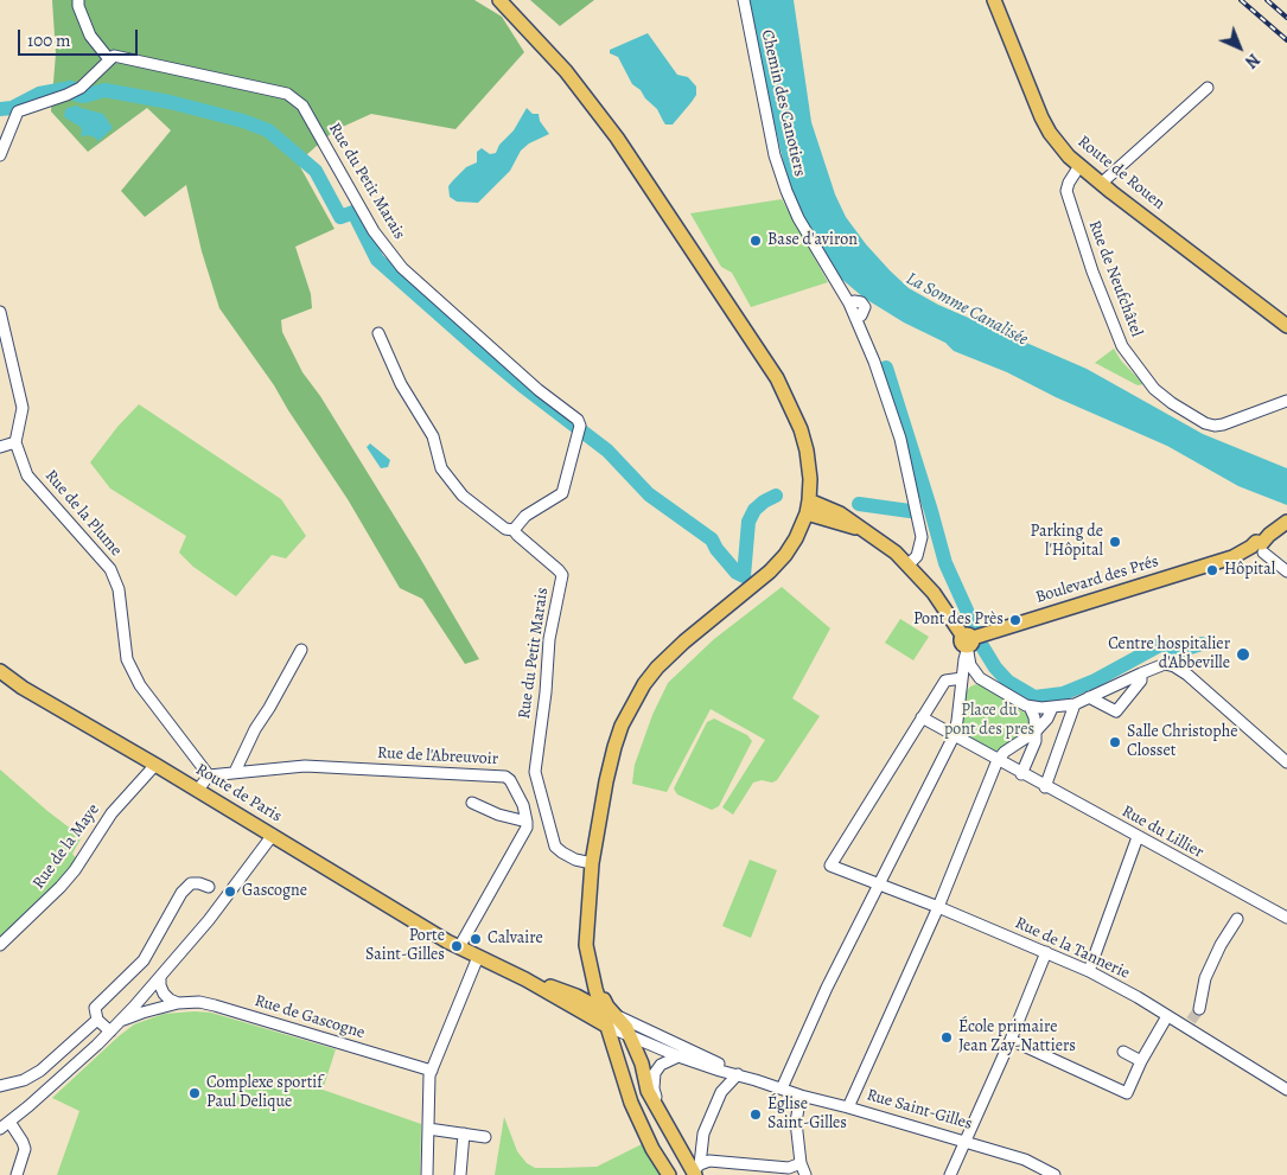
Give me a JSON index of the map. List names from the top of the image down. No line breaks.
{"streets":{"main road":["Route de Rouen","Boulevard des Prés","Route de Paris","Rue Saint-Gilles"],"street":["Chemin des Canotiers","Rue du Petit Marais","Rue de Neufchâtel","Rue de la Plume","Rue de l'Abreuvoir","Rue du Lillier","Rue de la Maye","Rue de la Tannerie","Rue de Gascogne"]},"crossings":[["Route de Rouen","Rue de Neufchâtel"],["Rue de la Plume","Rue de l'Abreuvoir"],["Route de Paris","Rue de la Maye"],["Route de Paris","Rue Saint-Gilles"],["Rue du Lillier","Rue de la Tannerie"]],"water":["La Somme Canalisée"],"parks":["Place du pont des pres"],"places":["Base d'aviron","Parking de l'Hôpital","Hôpital","Pont des Près","Centre hospitalier d'Abbeville","Salle Christophe Closset","Gascogne","Calvaire","Porte Saint-Gilles","École primaire Jean Zay-Nattiers","Complexe sportif Paul Delique","Église Saint-Gilles"],"scale_bar":"100 m","north":"bottom right"}
